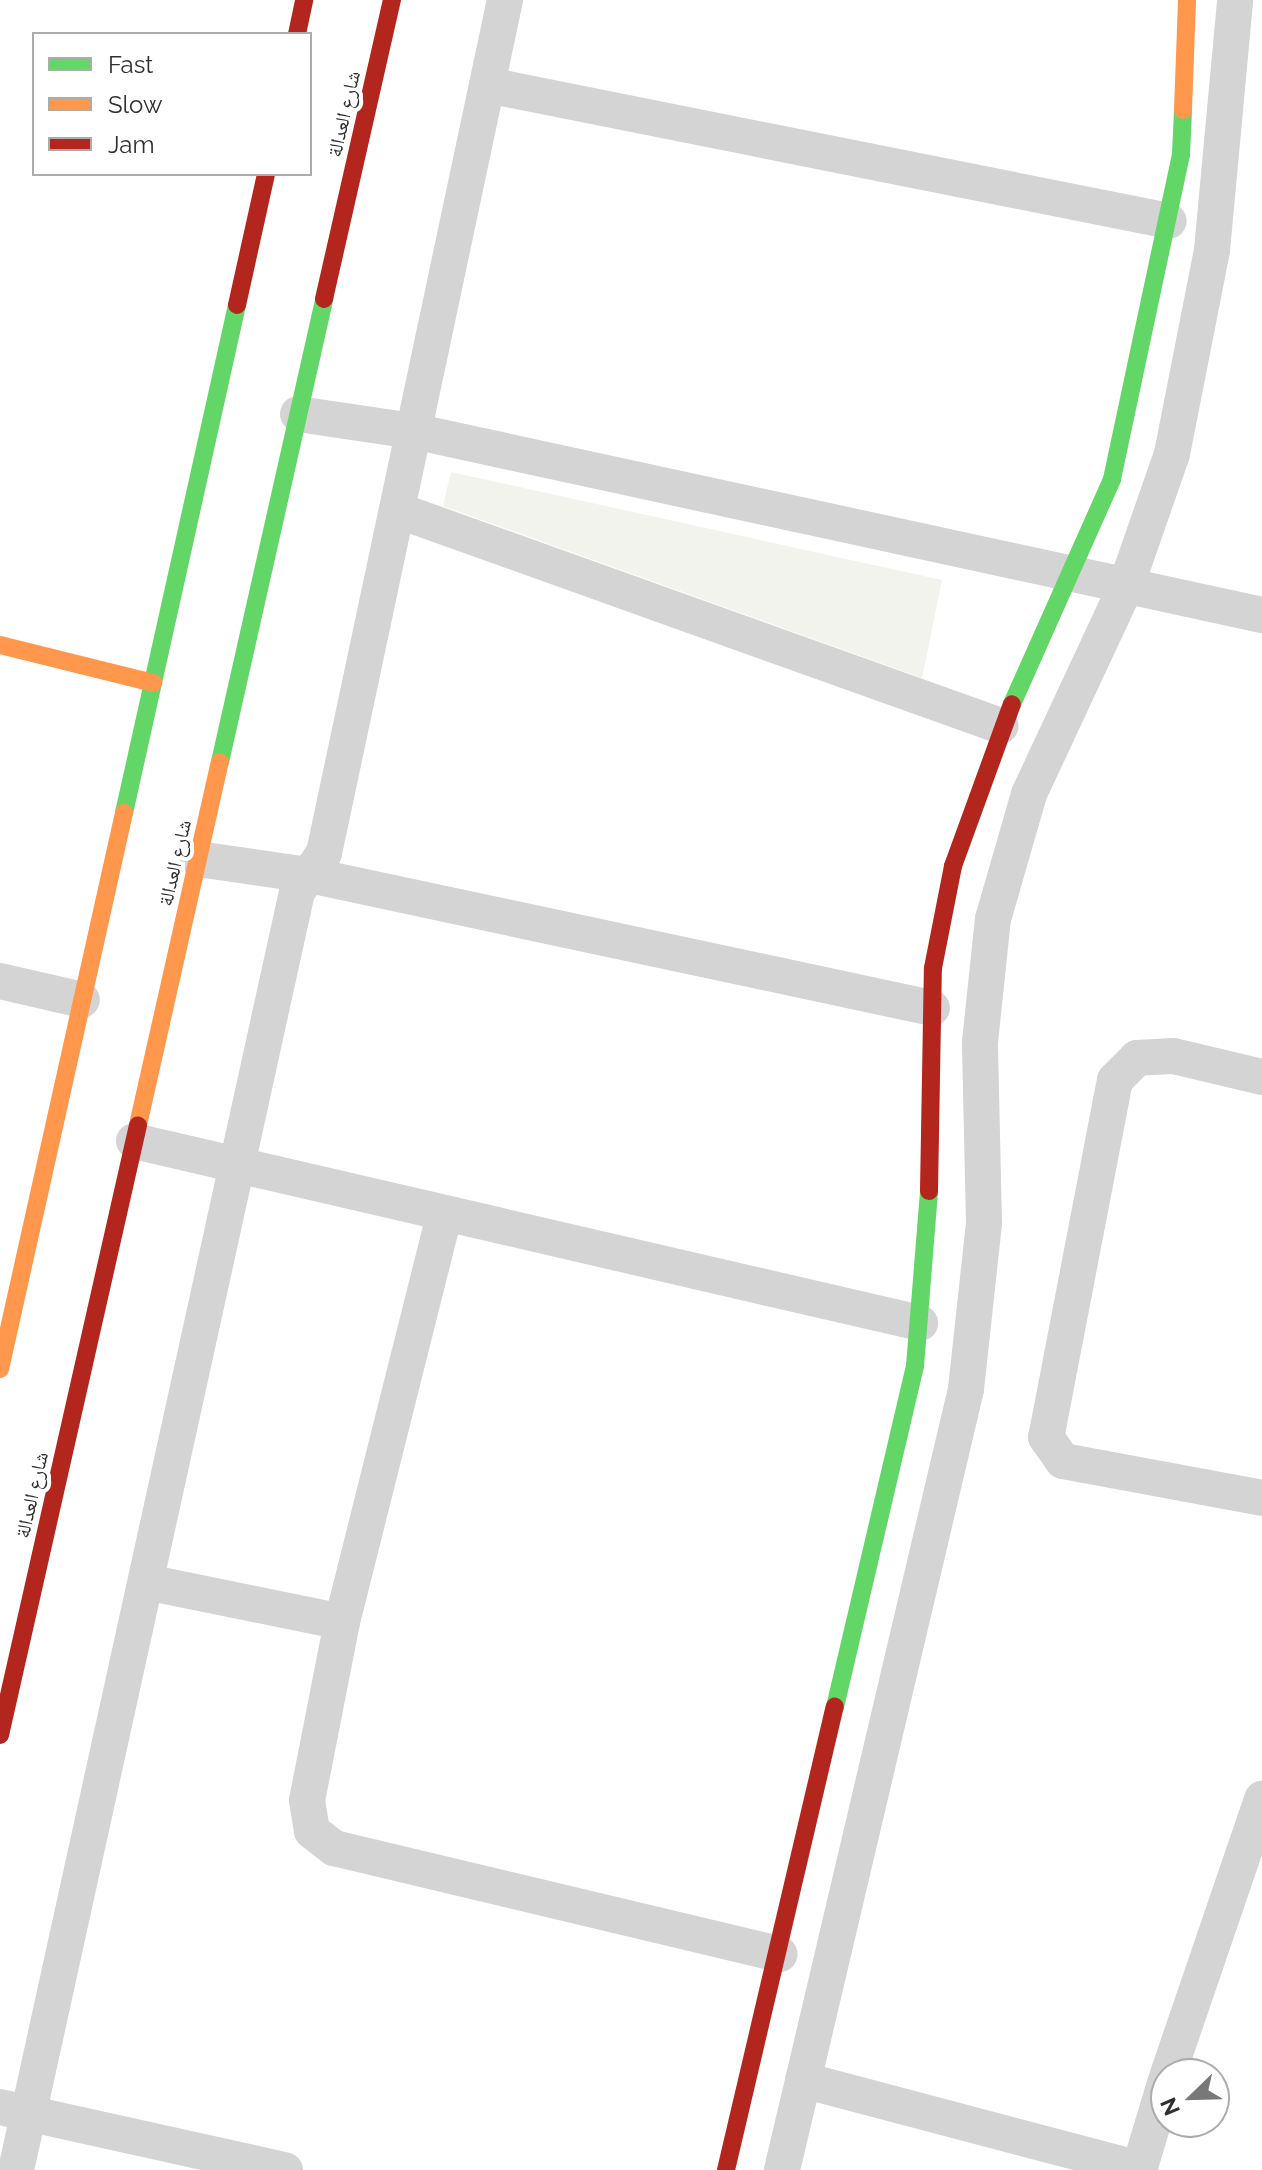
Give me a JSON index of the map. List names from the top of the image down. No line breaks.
{"streets":{"main road":["شارع العدالة"]},"legend":["Fast","Slow","Jam"],"north":"bottom left"}
